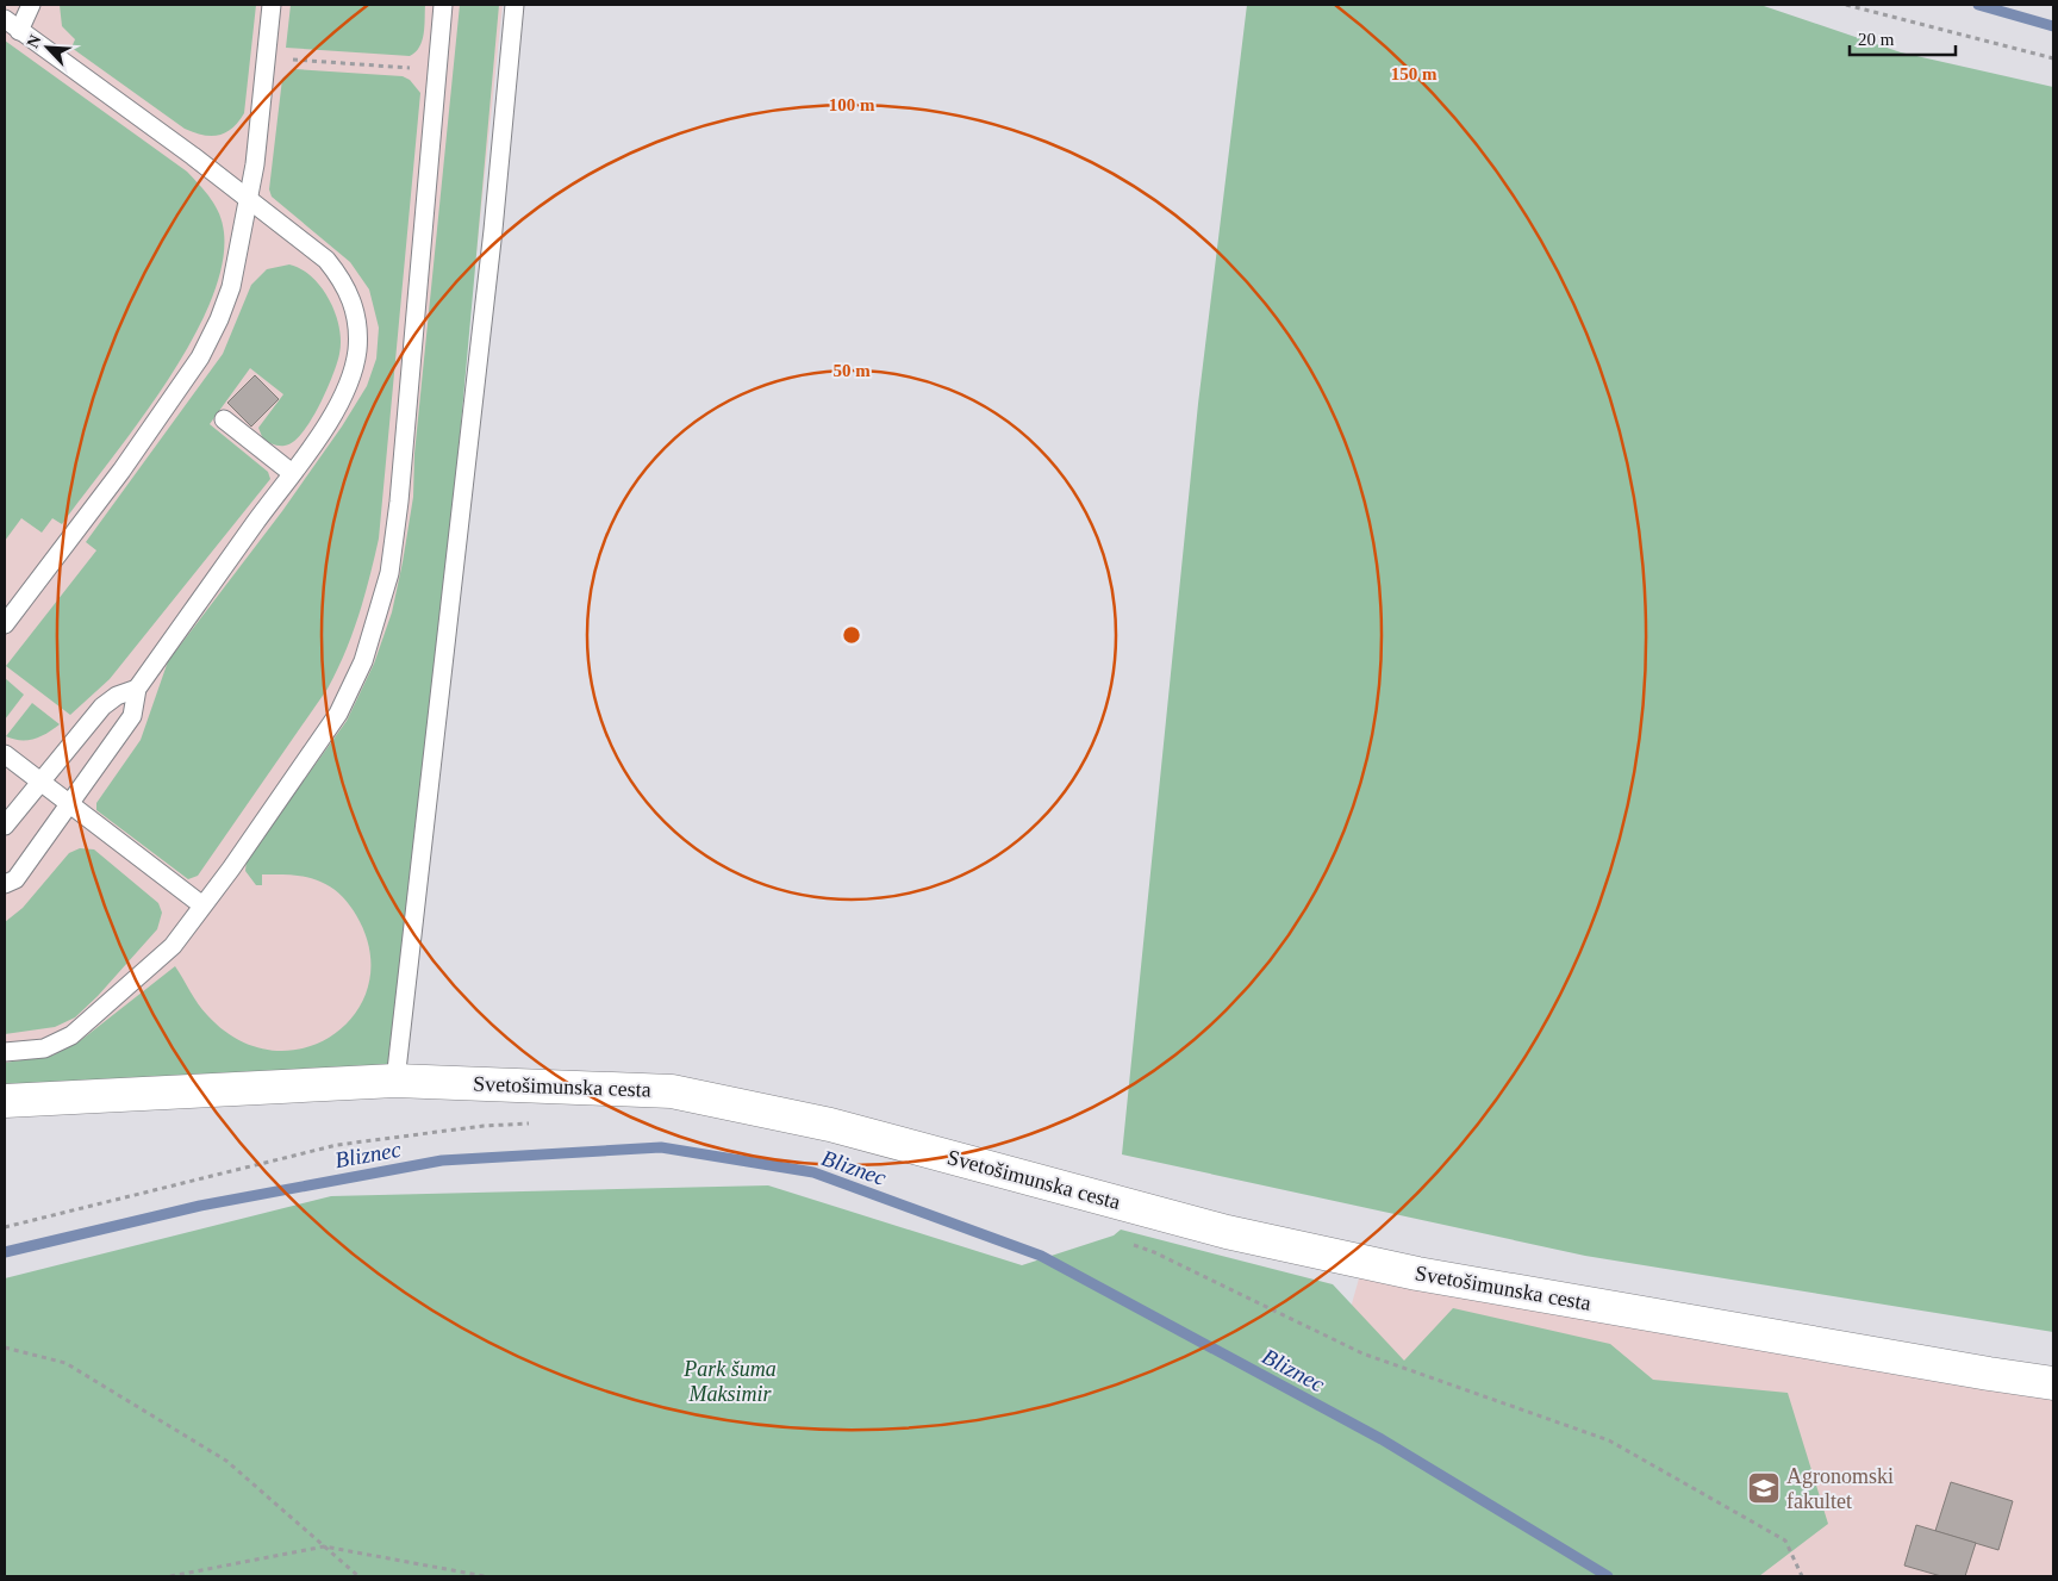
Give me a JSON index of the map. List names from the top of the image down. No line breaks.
{"streets":{"street":["Svetošimunska cesta"]},"water":["Bliznec"],"parks":["Park šuma Maksimir"],"places":{"school or university":["Agronomski fakultet"]},"scale_bar":"20 m","north":"top left","rings":["150 m","100 m","50 m"]}
